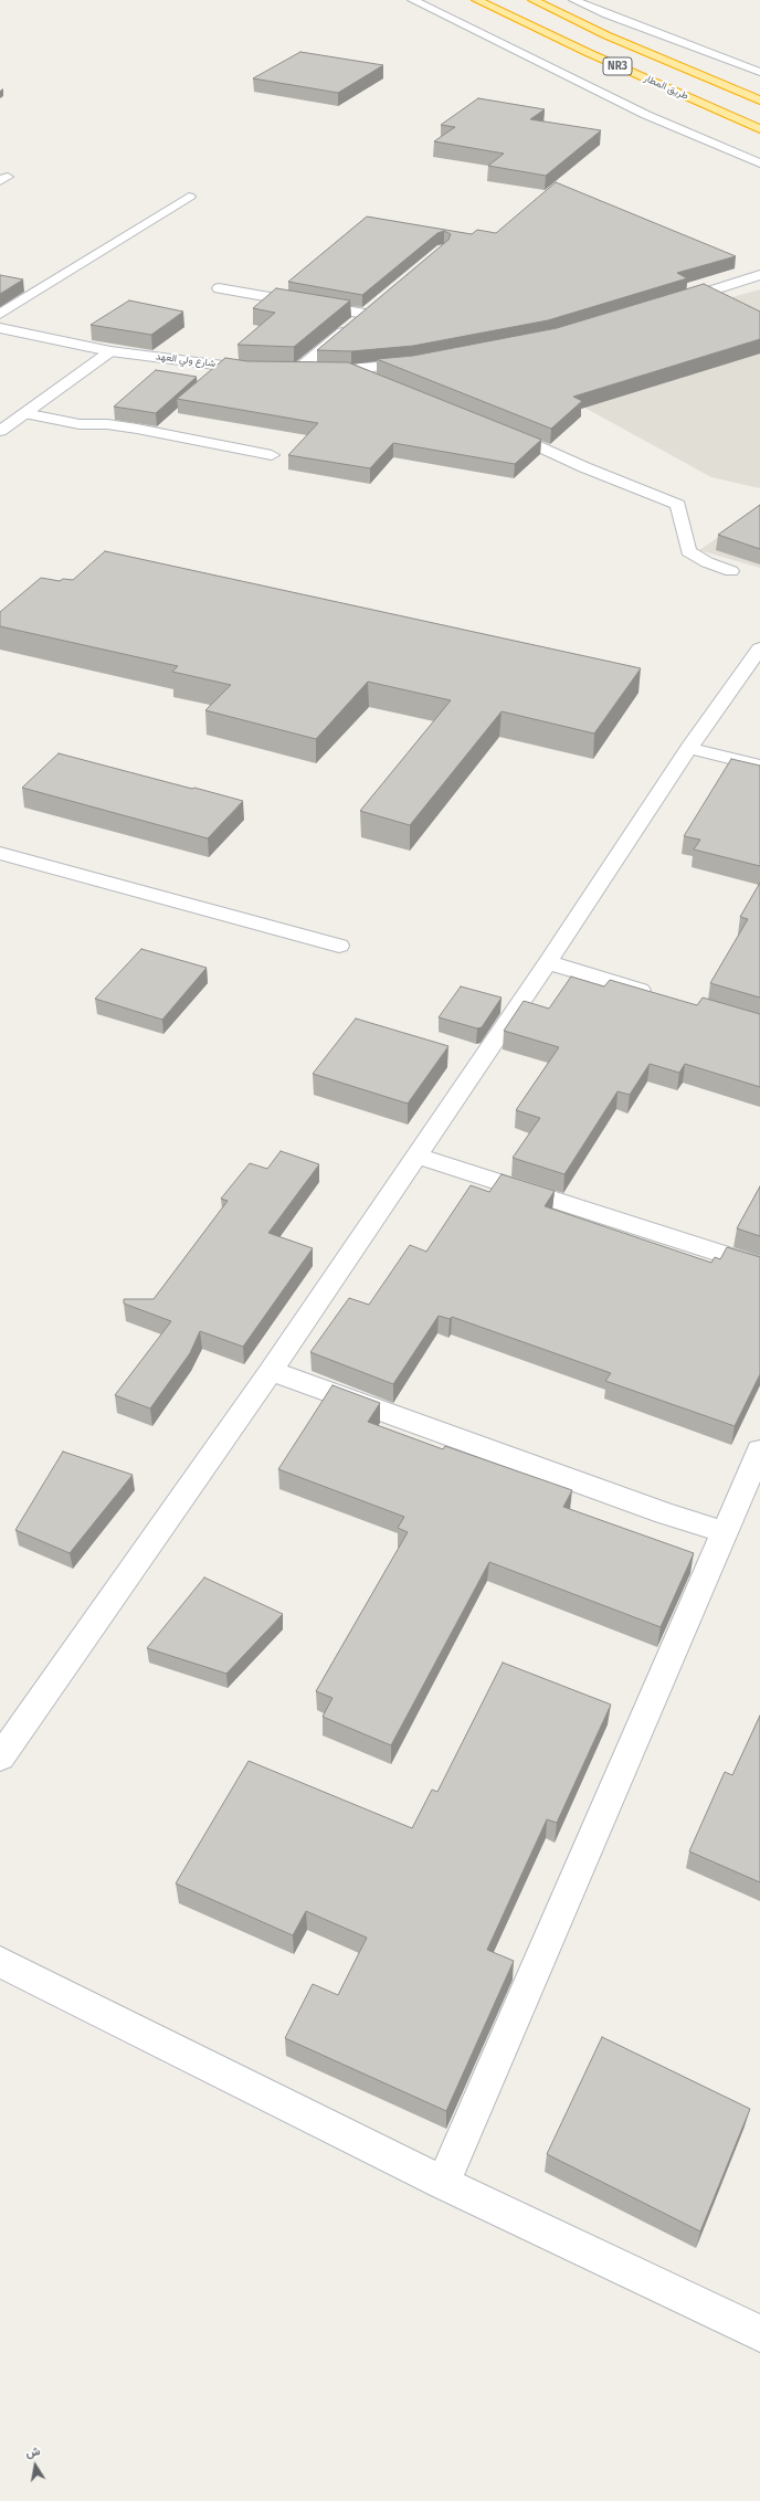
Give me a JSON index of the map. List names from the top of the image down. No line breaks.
{"streets":{"highway":["NR3","طريق المطار"],"street":["شارع ولي العهد"]},"north":"top"}
